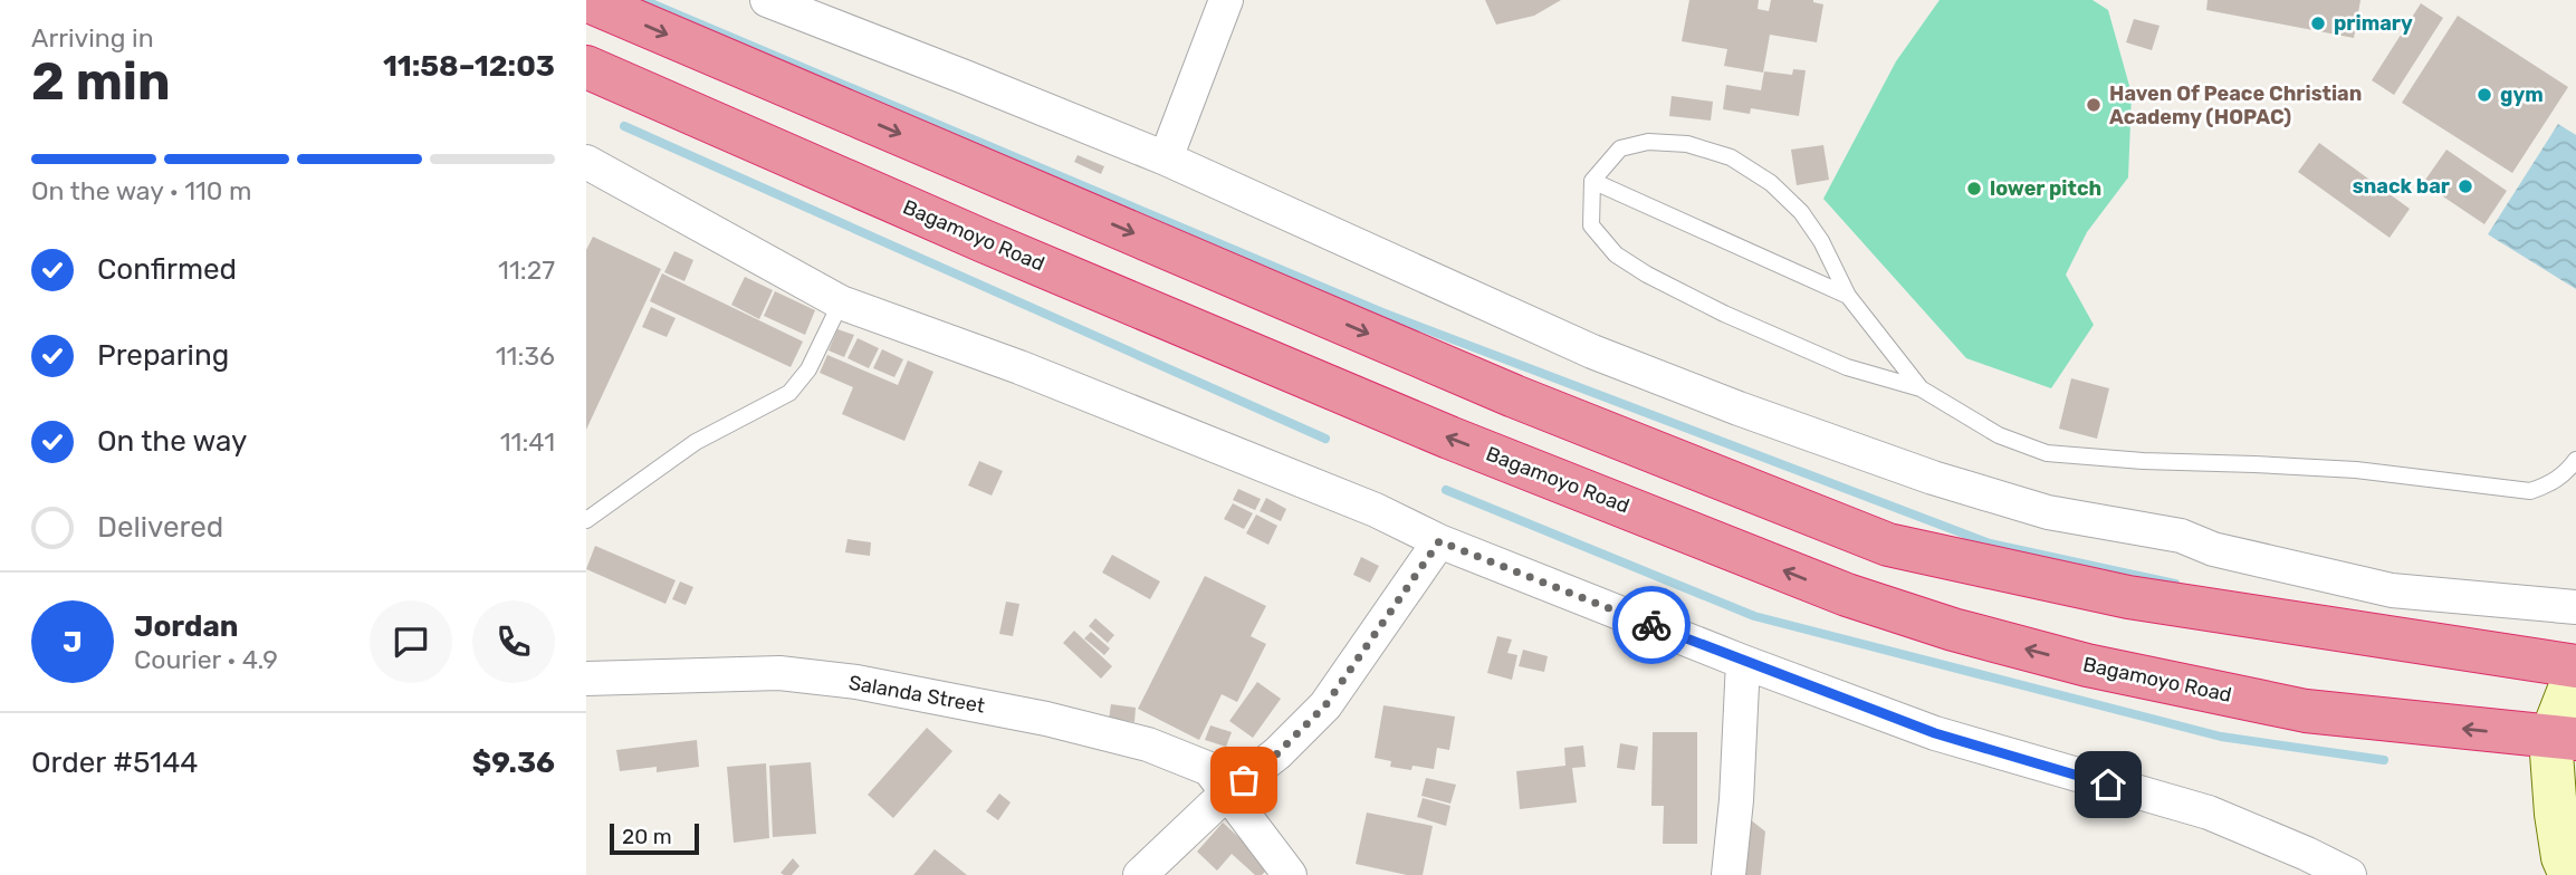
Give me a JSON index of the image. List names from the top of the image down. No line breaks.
{"streets":{"highway":["Bagamoyo Road"],"street":["Salanda Street"]},"places":["primary","gym","Haven Of Peace Christian Academy (HOPAC)","snack bar","lower pitch"],"scale_bar":"20 m","page":{"heading":["2 min","Arriving in","11:58–12:03"],"panel":["Jordan","Courier · 4.9","Order #5144","$9.36"],"bar":"On the way · 110 m","list":[["Confirmed","11:27"],["Preparing","11:36"],["On the way","11:41"],"Delivered"],"round":"J","scale":"20 m"}}
